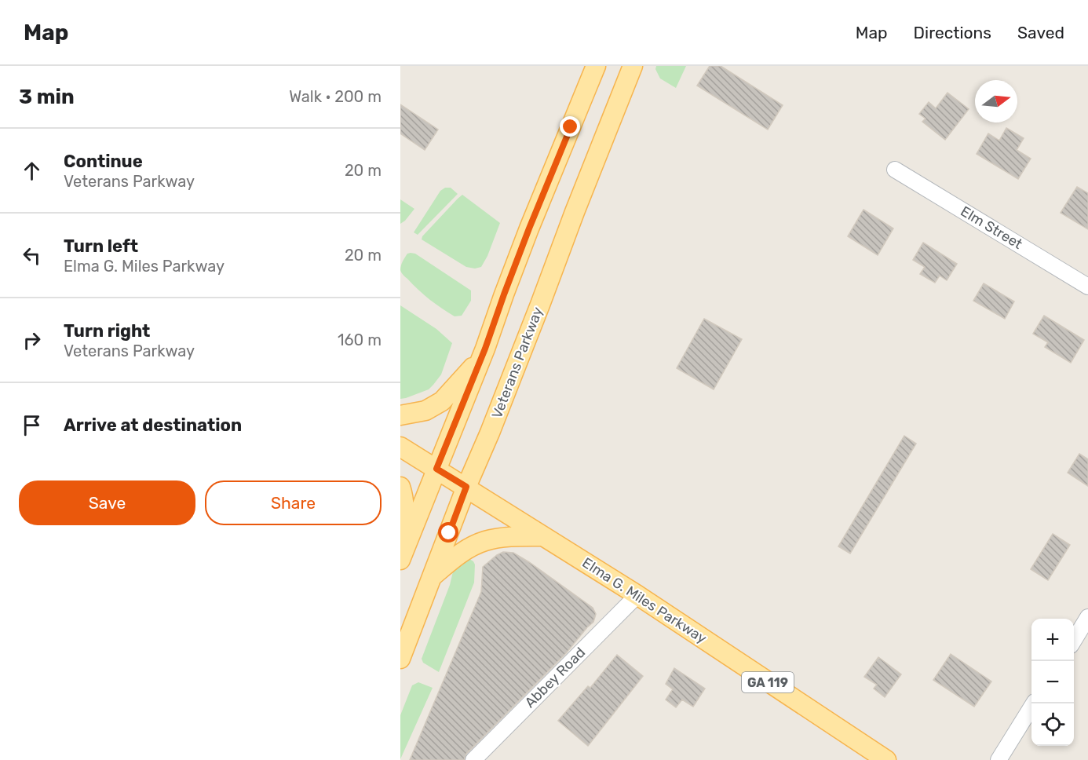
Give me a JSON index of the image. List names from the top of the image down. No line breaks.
{"streets":{"main road":["Veterans Parkway","Elma G. Miles Parkway","GA 119"],"street":["Elm Street","Abbey Road"]},"crossings":[["Veterans Parkway","Elma G. Miles Parkway"],["Elma G. Miles Parkway","Abbey Road"]],"north":"right","page":{"header":"Map","nav":["Map","Directions","Saved"],"heading":["3 min","Walk · 200 m"],"list":[["Continue","Veterans Parkway","20 m"],["Turn left","Elma G. Miles Parkway","20 m"],["Turn right","Veterans Parkway","160 m"],"Arrive at destination"],"buttons":["Save","Share"],"map_buttons":["+","−"]}}
